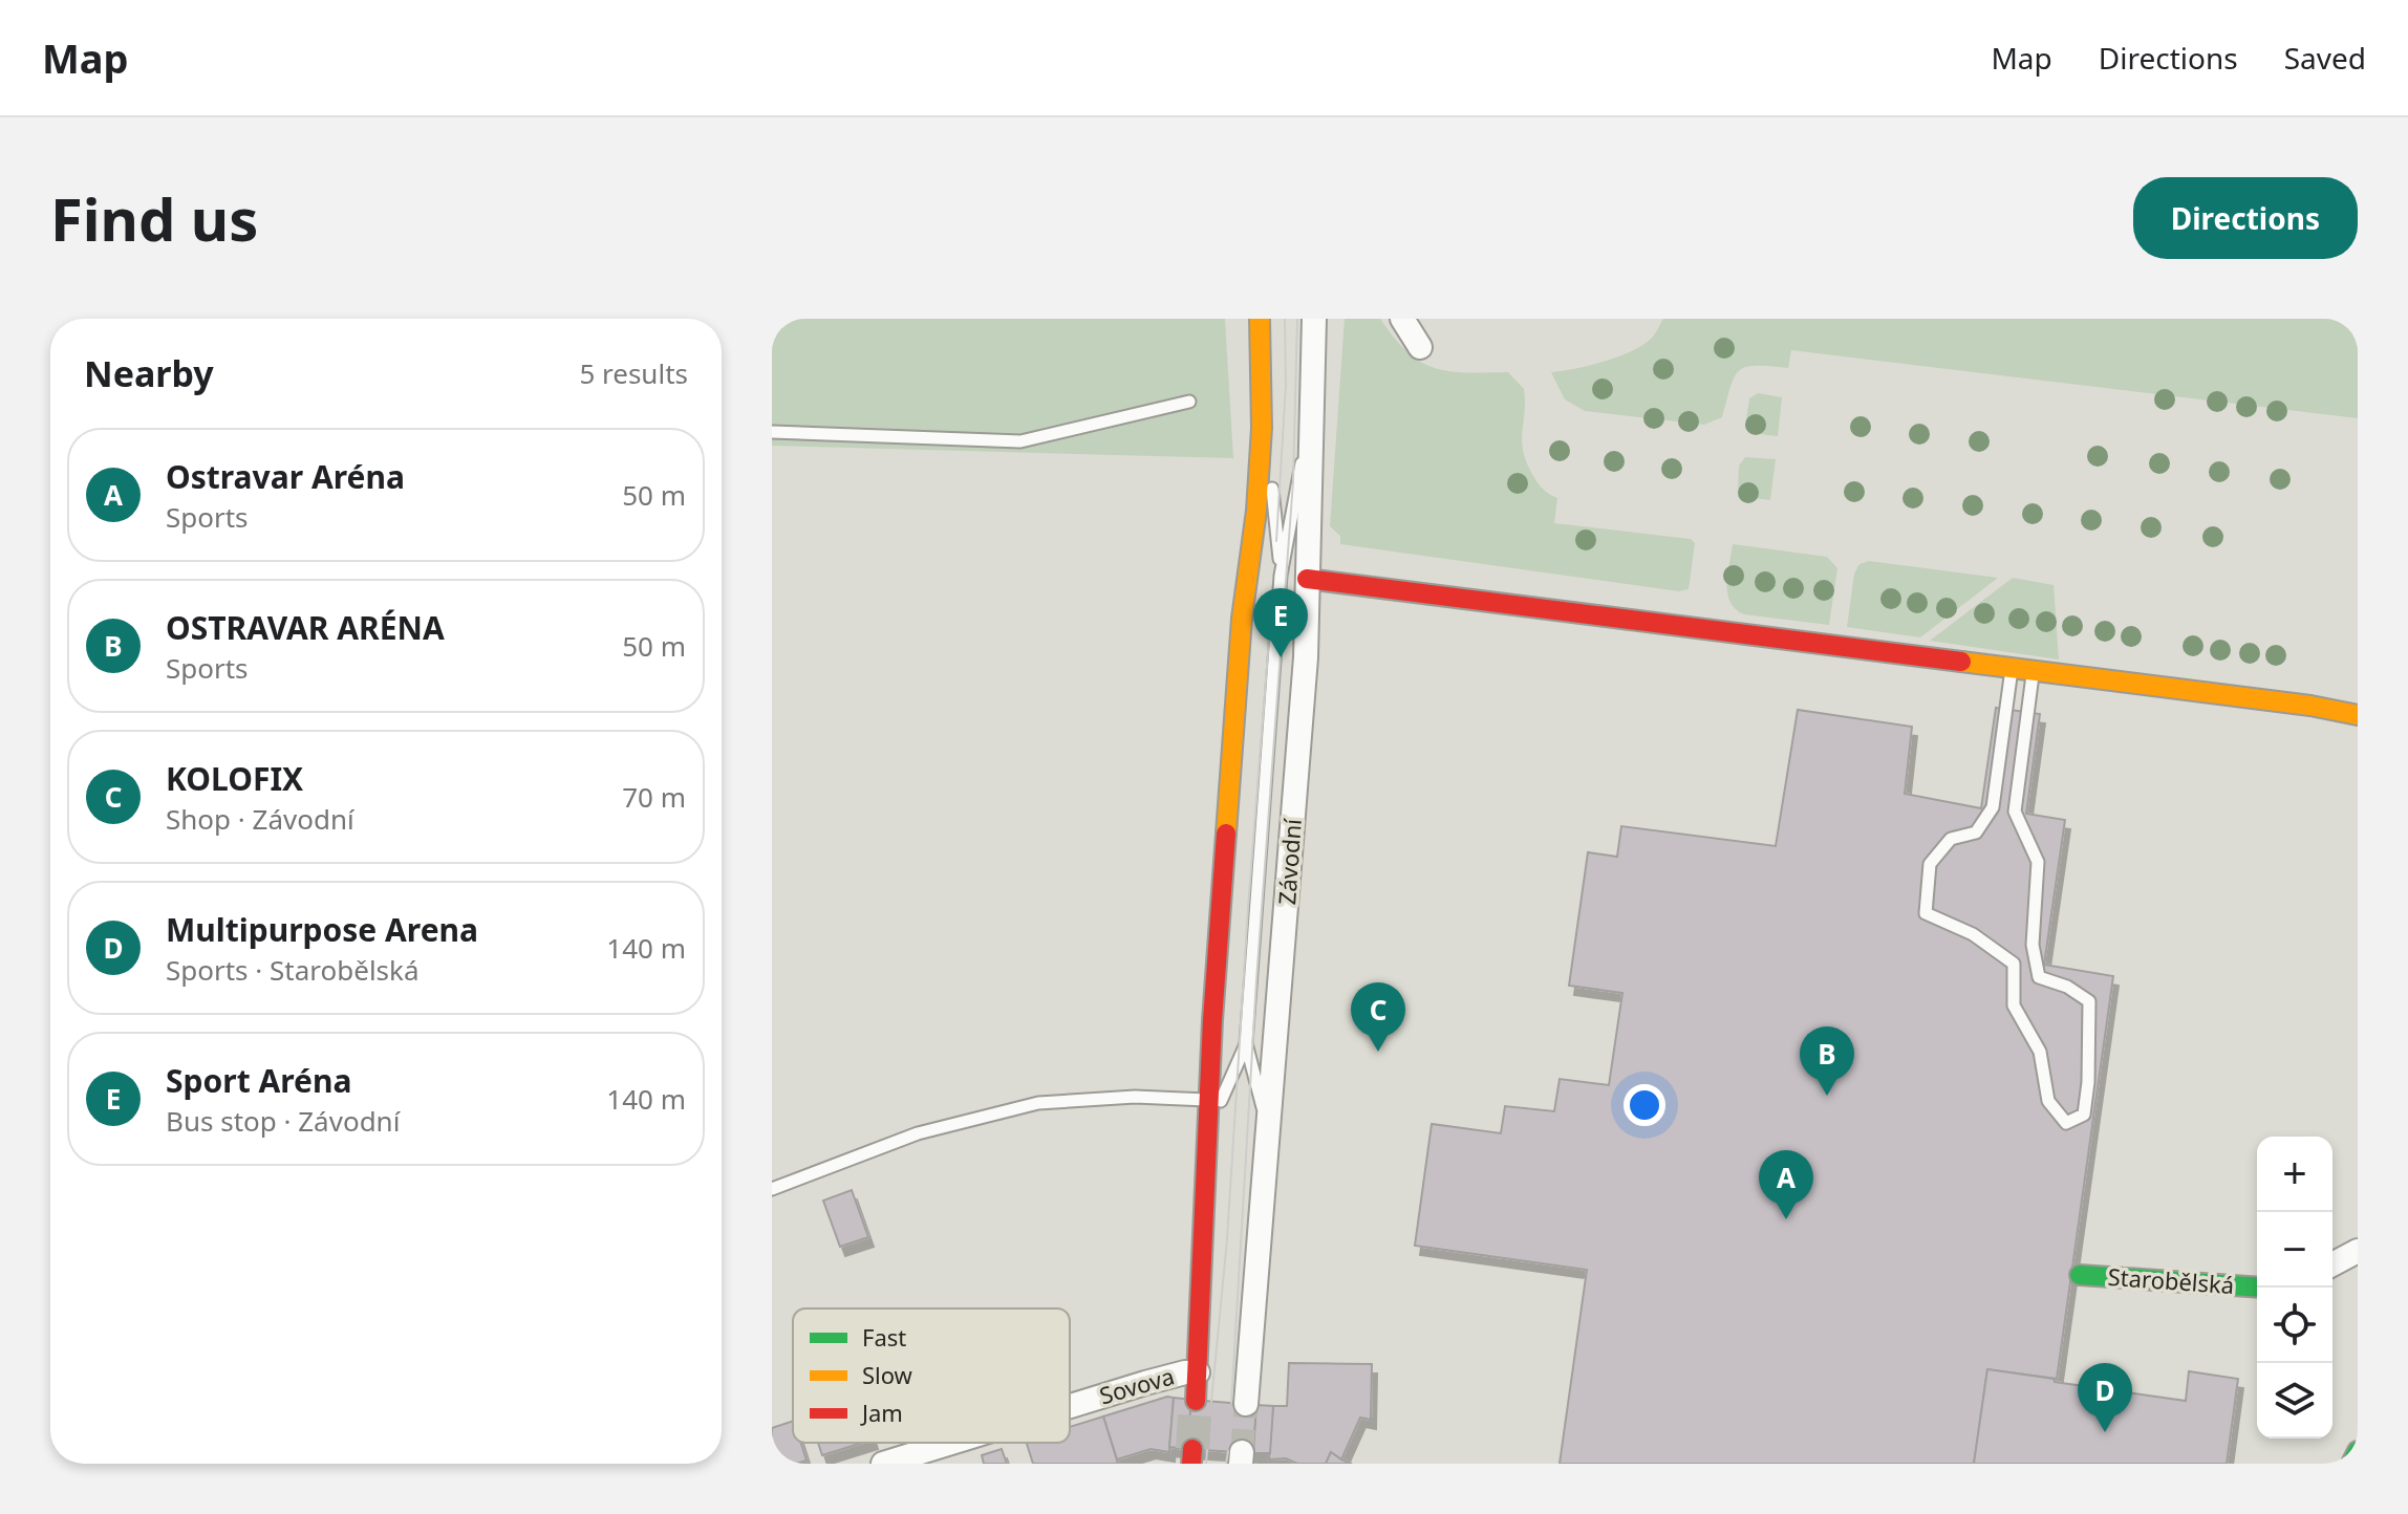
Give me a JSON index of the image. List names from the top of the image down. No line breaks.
{"streets":{"street":["Závodní","Starobělská","Sovova"]},"legend":["Fast","Slow","Jam"],"page":{"header":"Map","nav":["Map","Directions","Saved"],"buttons":"Directions","title":"Find us","heading":["Nearby","5 results"],"list":[{"mark":"A","name":"Ostravar Aréna","note":"Sports","value":"50 m"},{"mark":"B","name":"OSTRAVAR ARÉNA","note":"Sports","value":"50 m"},{"mark":"C","name":"KOLOFIX","note":"Shop · Závodní","value":"70 m"},{"mark":"D","name":"Multipurpose Arena","note":"Sports · Starobělská","value":"140 m"},{"mark":"E","name":"Sport Aréna","note":"Bus stop · Závodní","value":"140 m"}],"pins":["E","C","B","A","D"],"map_buttons":["+","−"]}}
